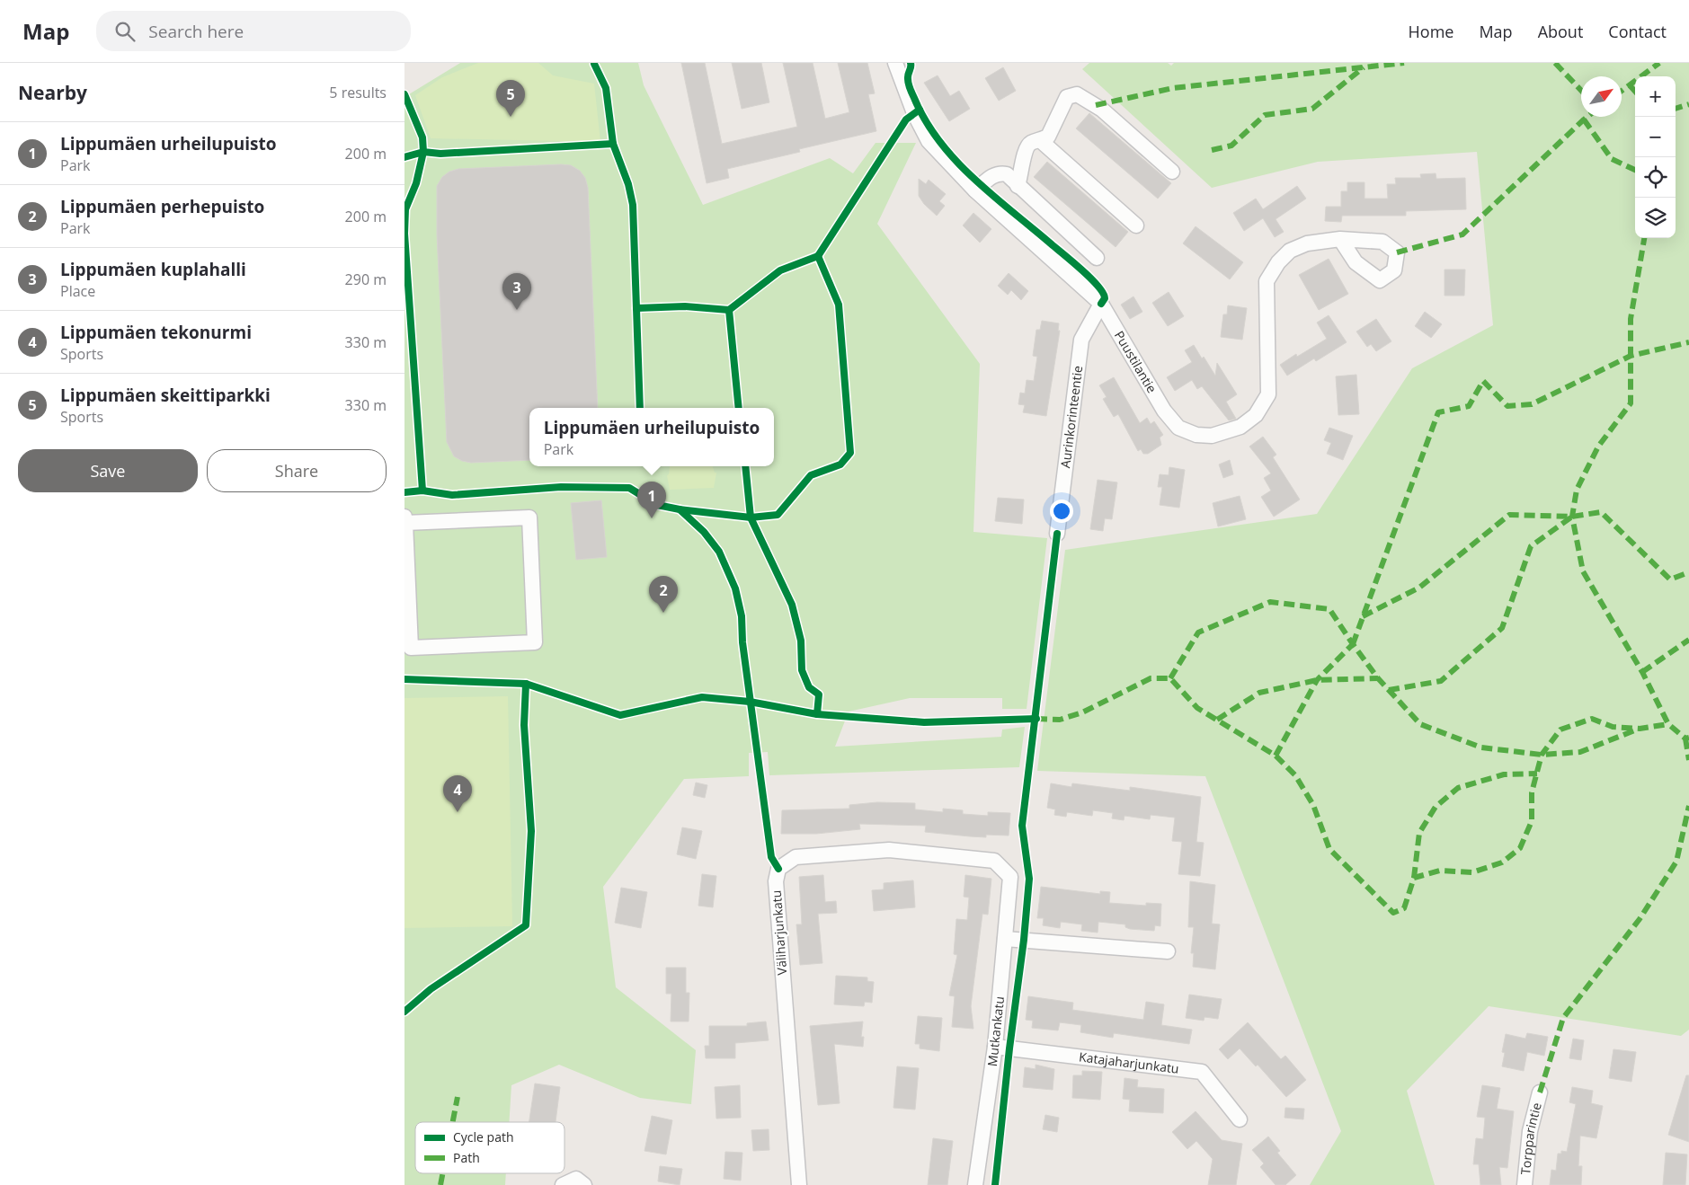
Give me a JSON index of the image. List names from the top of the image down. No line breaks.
{"streets":{"street":["Puustilantie","Aurinkorinteentie","Väliharjunkatu","Mutkankatu","Katajaharjunkatu","Torpparintie"]},"crossings":[["Puustilantie","Aurinkorinteentie"],["Väliharjunkatu","Mutkankatu"],["Mutkankatu","Katajaharjunkatu"]],"legend":["Cycle path","Path"],"north":"top right","page":{"header":"Map","search":"Search here","nav":["Home","Map","About","Contact"],"heading":["Nearby","5 results"],"map_buttons":["+","−"],"pins":["5","3","1","2","4"],"list":[{"mark":"1","name":"Lippumäen urheilupuisto","note":"Park","value":"200 m"},{"mark":"2","name":"Lippumäen perhepuisto","note":"Park","value":"200 m"},{"mark":"3","name":"Lippumäen kuplahalli","note":"Place","value":"290 m"},{"mark":"4","name":"Lippumäen tekonurmi","note":"Sports","value":"330 m"},{"mark":"5","name":"Lippumäen skeittiparkki","note":"Sports","value":"330 m"}],"popup":["Lippumäen urheilupuisto","Park"],"buttons":["Save","Share"]}}
